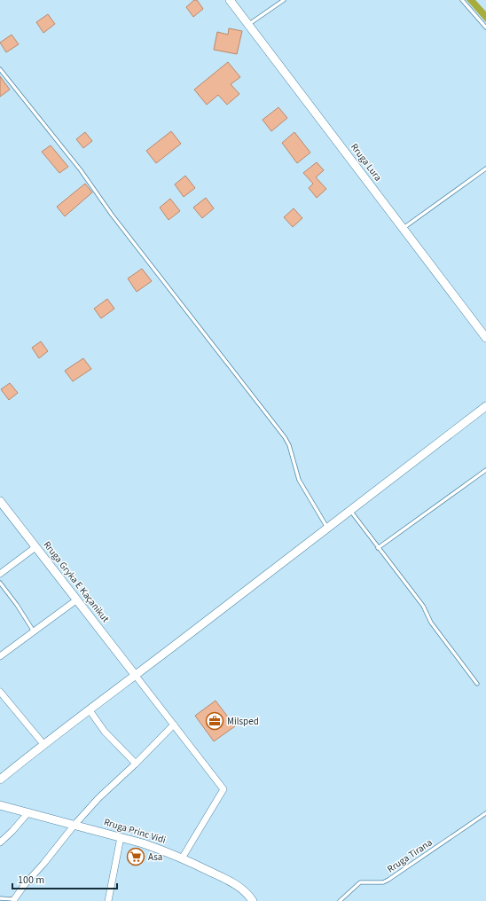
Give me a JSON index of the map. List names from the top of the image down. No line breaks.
{"streets":{"street":["Rruga Lura","Rruga Gryka E Kaçanikut","Rruga Princ Vidi"],"lane":["Rruga Tirana"]},"places":{"office":["Milsped"],"supermarket":["Asa"]},"scale_bar":"100 m"}
